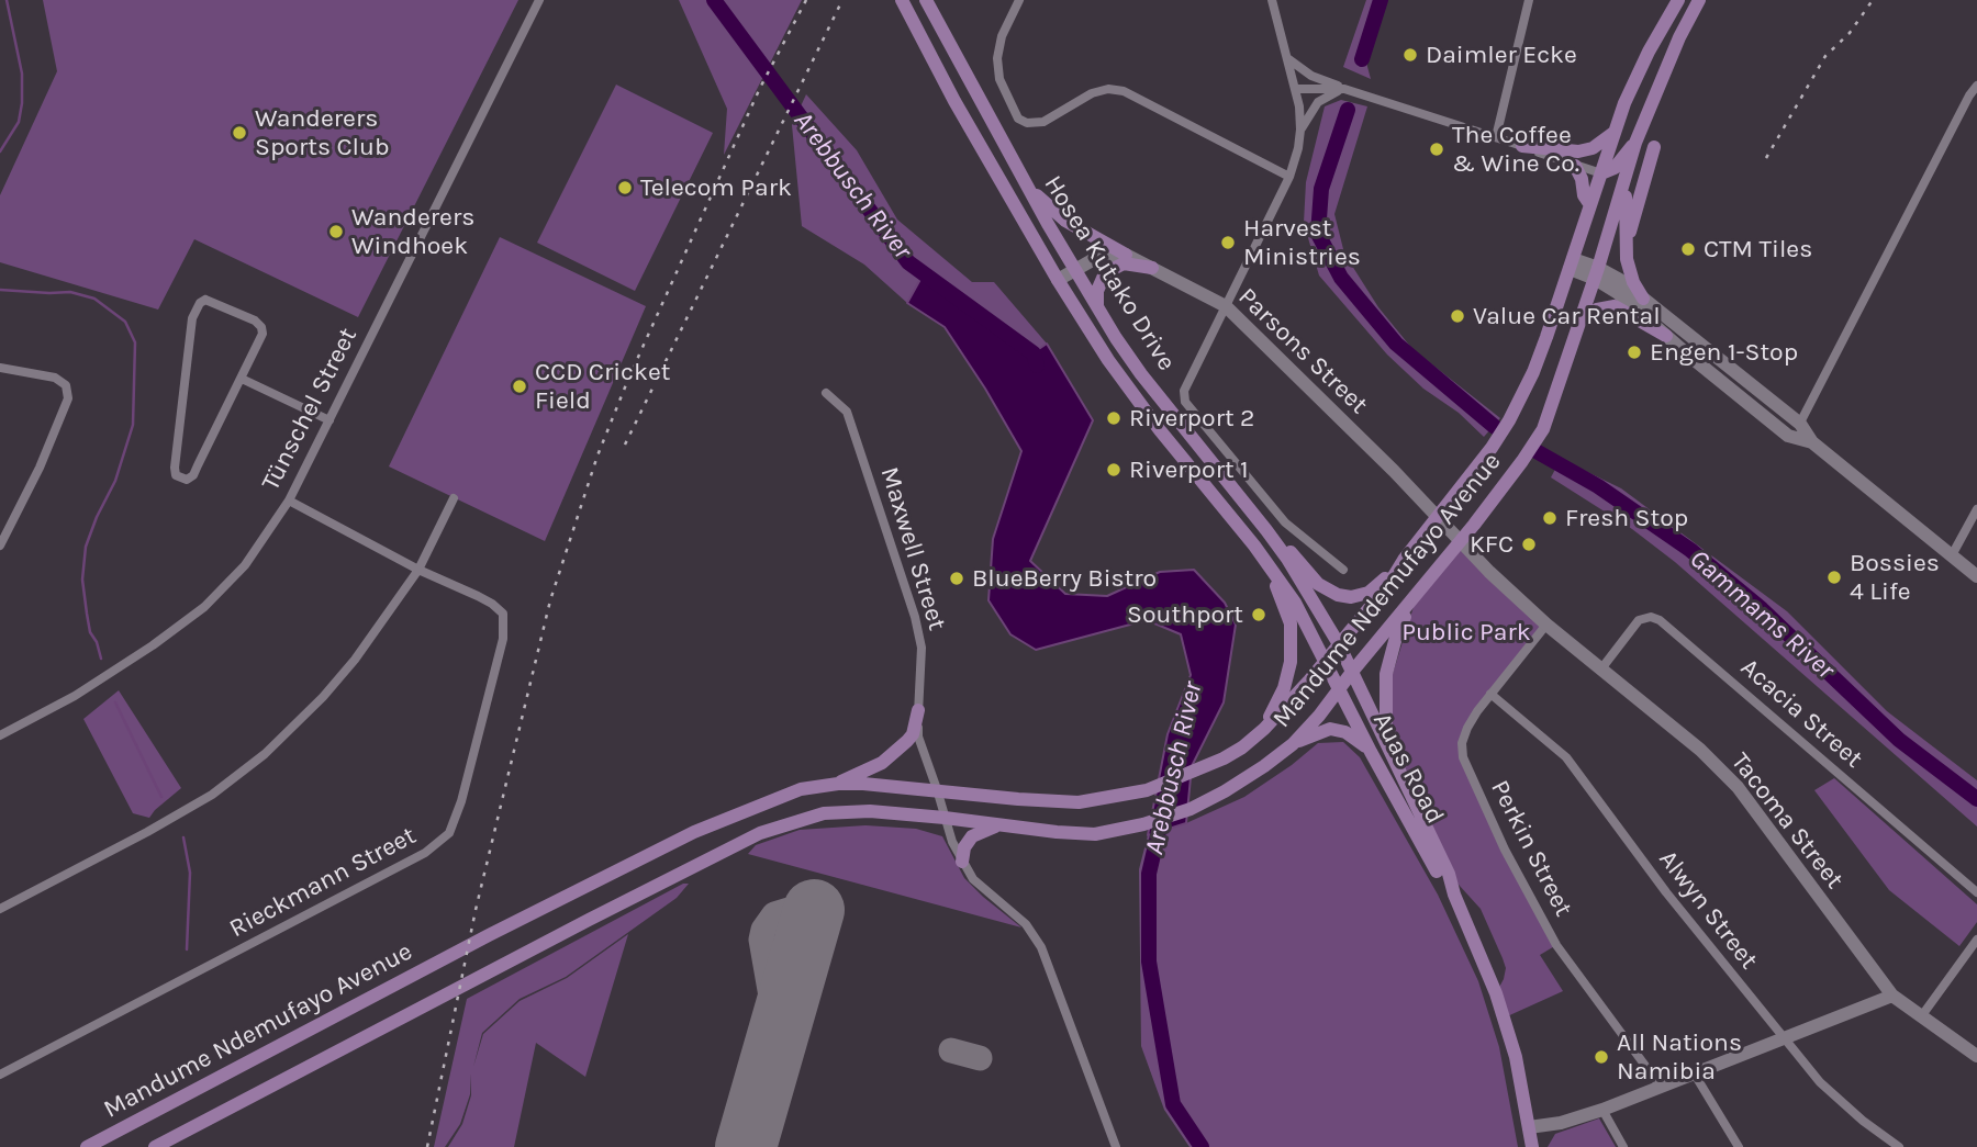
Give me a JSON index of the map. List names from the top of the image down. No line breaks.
{"streets":{"main road":["Hosea Kutako Drive","Mandume Ndemufayo Avenue","Auas Road"],"street":["Parsons Street","Tünschel Street","Maxwell Street","Acacia Street","Tacoma Street","Perkin Street","Rieckmann Street","Alwyn Street"]},"crossings":[["Hosea Kutako Drive","Mandume Ndemufayo Avenue"],["Hosea Kutako Drive","Auas Road"],["Parsons Street","Mandume Ndemufayo Avenue"],["Parsons Street","Tacoma Street"],["Tünschel Street","Rieckmann Street"],["Maxwell Street","Mandume Ndemufayo Avenue"],["Mandume Ndemufayo Avenue","Auas Road"],["Mandume Ndemufayo Avenue","Tacoma Street"],["Acacia Street","Tacoma Street"],["Tacoma Street","Perkin Street"],["Perkin Street","Alwyn Street"]],"water":["Arebbusch River","Gammams River"],"parks":["Public Park"],"places":["Daimler Ecke","Wanderers Sports Club","The Coffee & Wine Co.","Telecom Park","Wanderers Windhoek","Harvest Ministries","CTM Tiles","Value Car Rental","Engen 1-Stop","CCD Cricket Field","Riverport 2","Riverport 1","Fresh Stop","KFC","Bossies 4 Life","BlueBerry Bistro","Southport","All Nations Namibia"]}
